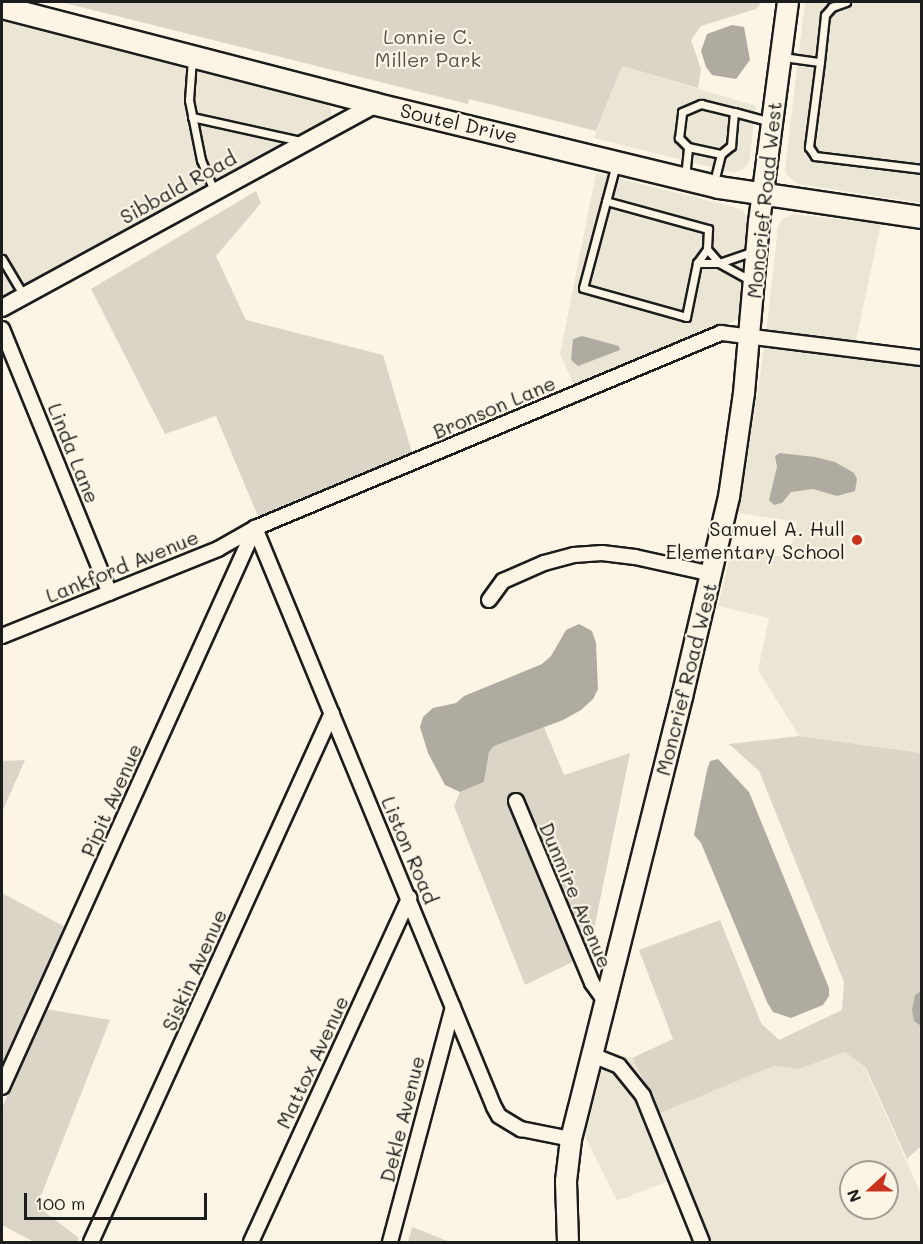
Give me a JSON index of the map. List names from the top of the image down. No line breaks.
{"streets":{"main road":["Soutel Drive","Moncrief Road West"],"street":["Sibbald Road","Bronson Lane","Linda Lane","Lankford Avenue","Pipit Avenue","Liston Road","Dunmire Avenue","Siskin Avenue","Mattox Avenue","Dekle Avenue"]},"crossings":[["Soutel Drive","Sibbald Road"],["Soutel Drive","Moncrief Road West"],["Moncrief Road West","Bronson Lane"],["Moncrief Road West","Liston Road"],["Moncrief Road West","Dunmire Avenue"],["Bronson Lane","Lankford Avenue"],["Bronson Lane","Pipit Avenue"],["Bronson Lane","Liston Road"],["Linda Lane","Lankford Avenue"],["Lankford Avenue","Pipit Avenue"],["Lankford Avenue","Liston Road"],["Pipit Avenue","Liston Road"],["Liston Road","Siskin Avenue"],["Liston Road","Mattox Avenue"],["Liston Road","Dekle Avenue"]],"parks":["Lonnie C. Miller Park"],"places":["Samuel A. Hull Elementary School"],"scale_bar":"100 m","north":"left"}
